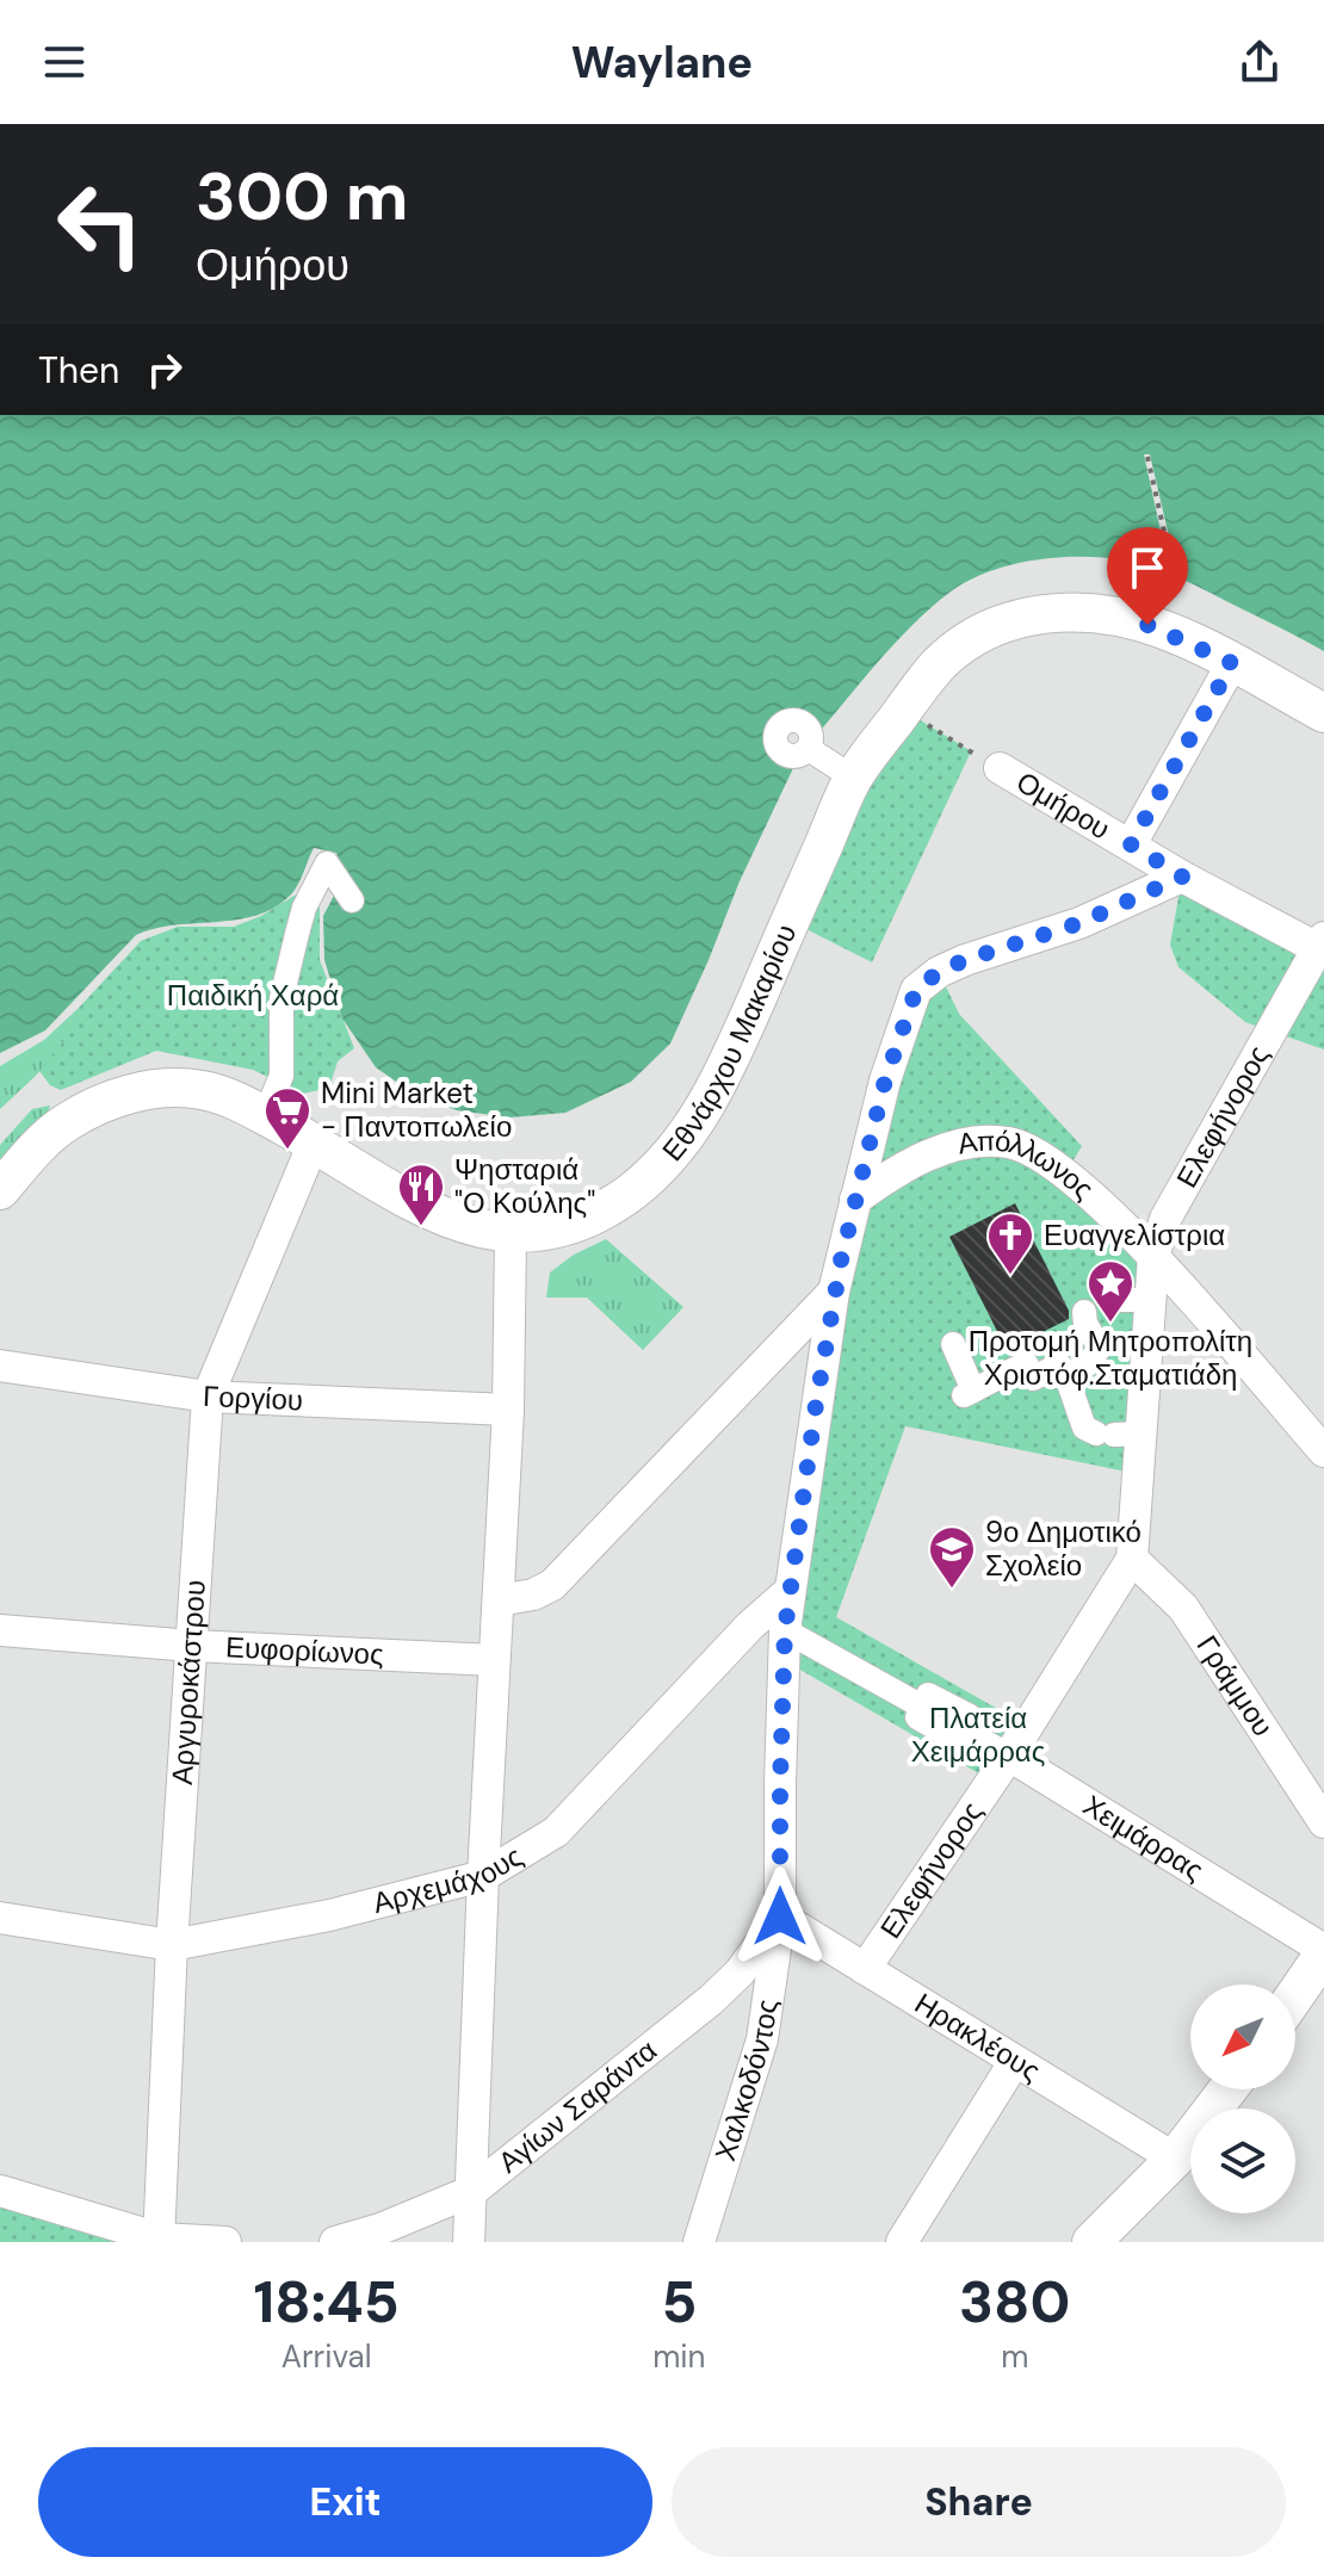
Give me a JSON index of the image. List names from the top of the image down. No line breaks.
{"streets":{"street":["Ομήρου","Εθνάρχου Μακαρίου","Ελεφήνορος","Απόλλωνος","Γοργίου","Ευφορίωνος","Αργυροκάστρου","Γράμμου","Χειμάρρας","Αρχεμάχους","Ηρακλέους","Χαλκοδόντος","Αγίων Σαράντα"]},"crossings":[["Ομήρου","Εθνάρχου Μακαρίου"],["Ομήρου","Ελεφήνορος"],["Ομήρου","Χαλκοδόντος"],["Εθνάρχου Μακαρίου","Αργυροκάστρου"],["Ελεφήνορος","Απόλλωνος"],["Ελεφήνορος","Γράμμου"],["Ελεφήνορος","Χειμάρρας"],["Ελεφήνορος","Ηρακλέους"],["Απόλλωνος","Χαλκοδόντος"],["Γοργίου","Αργυροκάστρου"],["Ευφορίωνος","Αργυροκάστρου"],["Αργυροκάστρου","Αρχεμάχους"],["Χειμάρρας","Χαλκοδόντος"],["Αρχεμάχους","Χαλκοδόντος"],["Ηρακλέους","Χαλκοδόντος"],["Ηρακλέους","Αγίων Σαράντα"],["Χαλκοδόντος","Αγίων Σαράντα"]],"parks":["Παιδική Χαρά","Πλατεία Χειμάρρας"],"places":{"supermarket":["Mini Market - Παντοπωλείο"],"restaurant":["Ψησταριά \"Ο Κούλης\""],"church":["Ευαγγελίστρια"],"place":["Προτομή Μητροπολίτη Χριστόφ.Σταματιάδη"],"school or university":["9ο Δημοτικό Σχολείο"]},"north":"bottom left","page":{"header":"Waylane","turn":["300 m","Ομήρου"],"then":"Then","eta":["18:45","Arrival","5","min","380","m"],"buttons":["Exit","Share"]}}
